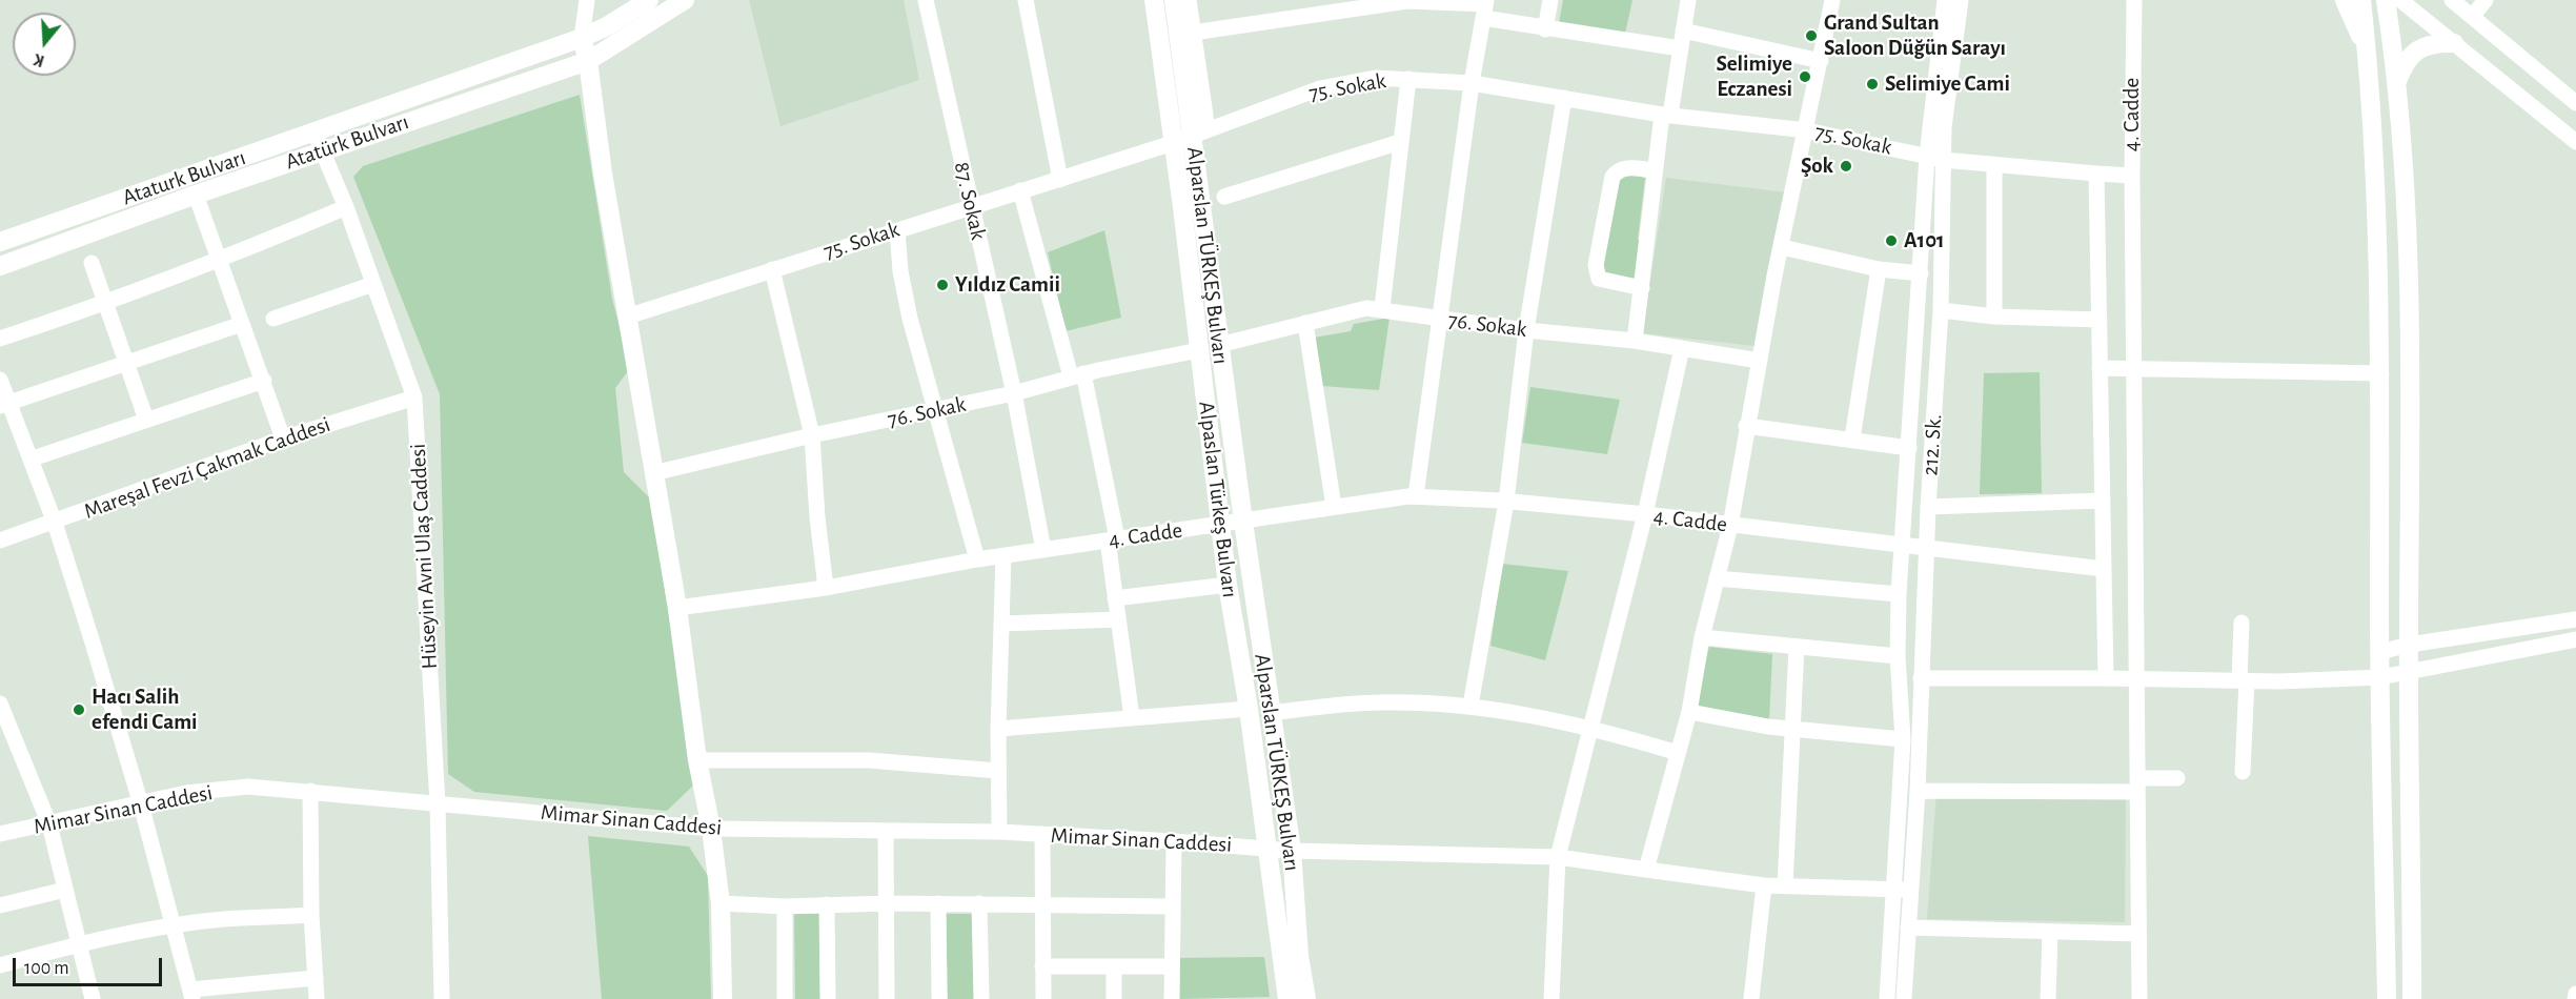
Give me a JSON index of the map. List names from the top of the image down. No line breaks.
{"streets":{"main road":["Atatürk Bulvarı","Ataturk Bulvarı","Alparslan TÜRKEŞ Bulvarı","Alpaslan Türkeş Bulvarı"],"street":["75. Sokak","4. Cadde","87. Sokak","76. Sokak","212. Sk.","Mareşal Fevzi Çakmak Caddesi","Hüseyin Avni Ulaş Caddesi","Mimar Sinan Caddesi"]},"crossings":[["75. Sokak","4. Cadde"],["75. Sokak","87. Sokak"],["75. Sokak","Alparslan TÜRKEŞ Bulvarı"],["75. Sokak","212. Sk."],["75. Sokak","Alpaslan Türkeş Bulvarı"],["4. Cadde","87. Sokak"],["4. Cadde","Alparslan TÜRKEŞ Bulvarı"],["4. Cadde","212. Sk."],["4. Cadde","Alpaslan Türkeş Bulvarı"],["Atatürk Bulvarı","Hüseyin Avni Ulaş Caddesi"],["Ataturk Bulvarı","Hüseyin Avni Ulaş Caddesi"],["87. Sokak","76. Sokak"],["Alparslan TÜRKEŞ Bulvarı","76. Sokak"],["Alparslan TÜRKEŞ Bulvarı","Mimar Sinan Caddesi"],["76. Sokak","Alpaslan Türkeş Bulvarı"],["212. Sk.","Mimar Sinan Caddesi"],["Mareşal Fevzi Çakmak Caddesi","Hüseyin Avni Ulaş Caddesi"],["Alpaslan Türkeş Bulvarı","Mimar Sinan Caddesi"],["Hüseyin Avni Ulaş Caddesi","Mimar Sinan Caddesi"]],"places":["Grand Sultan Saloon Düğün Sarayı","Selimiye Eczanesi","Selimiye Cami","Şok","A101","Yıldız Camii","Hacı Salih efendi Cami"],"scale_bar":"100 m","north":"bottom"}
